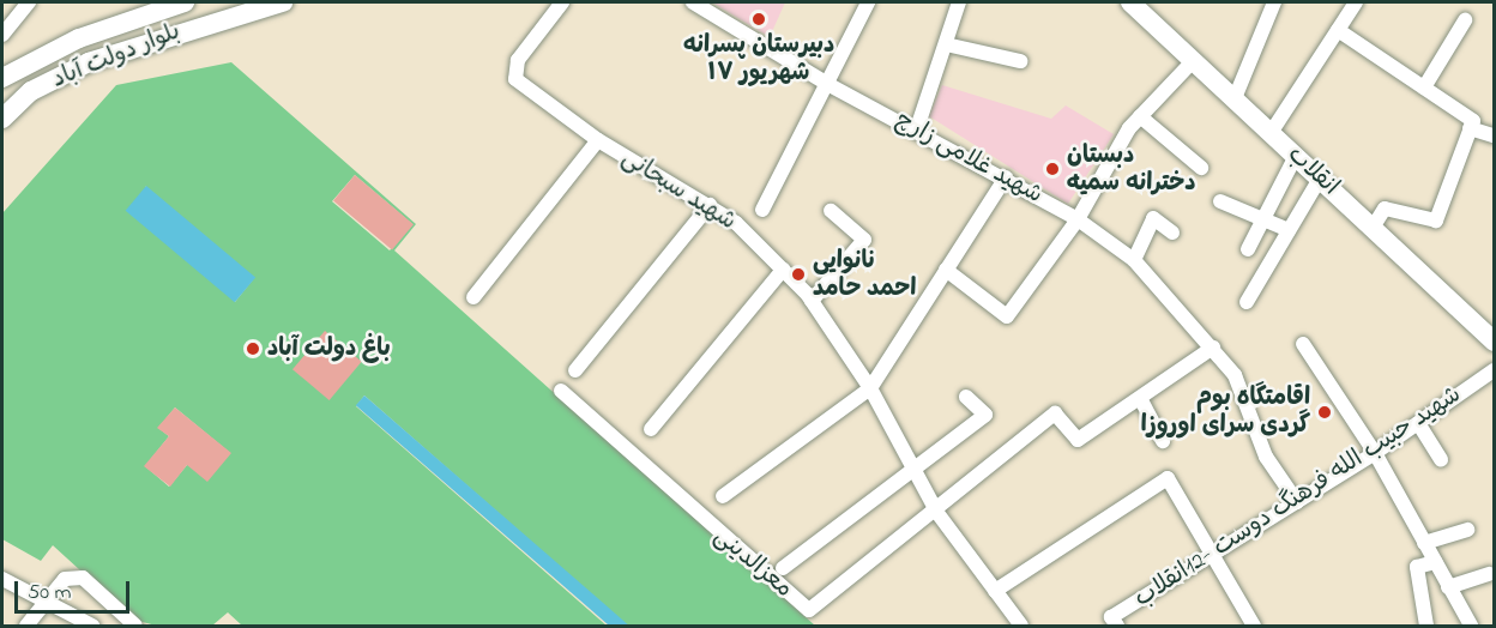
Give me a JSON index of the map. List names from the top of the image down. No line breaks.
{"streets":{"main road":["بلوار دولت آباد","انقلاب"],"street":["شهید غلامی زارچ","شهید سبحانی","شهید حبیب الله فرهنگ دوست -12انقلاب","معزالدینی"]},"crossings":[["شهید غلامی زارچ","شهید حبیب الله فرهنگ دوست -12انقلاب"],["شهید سبحانی","معزالدینی"]],"places":["دبیرستان پسرانه ۱۷ شهریور","دبستان دخترانه سمیه","نانوایی احمد حامد","باغ دولت آباد","اقامتگاه بوم گردی سرای اوروزا"],"scale_bar":"50 m"}
